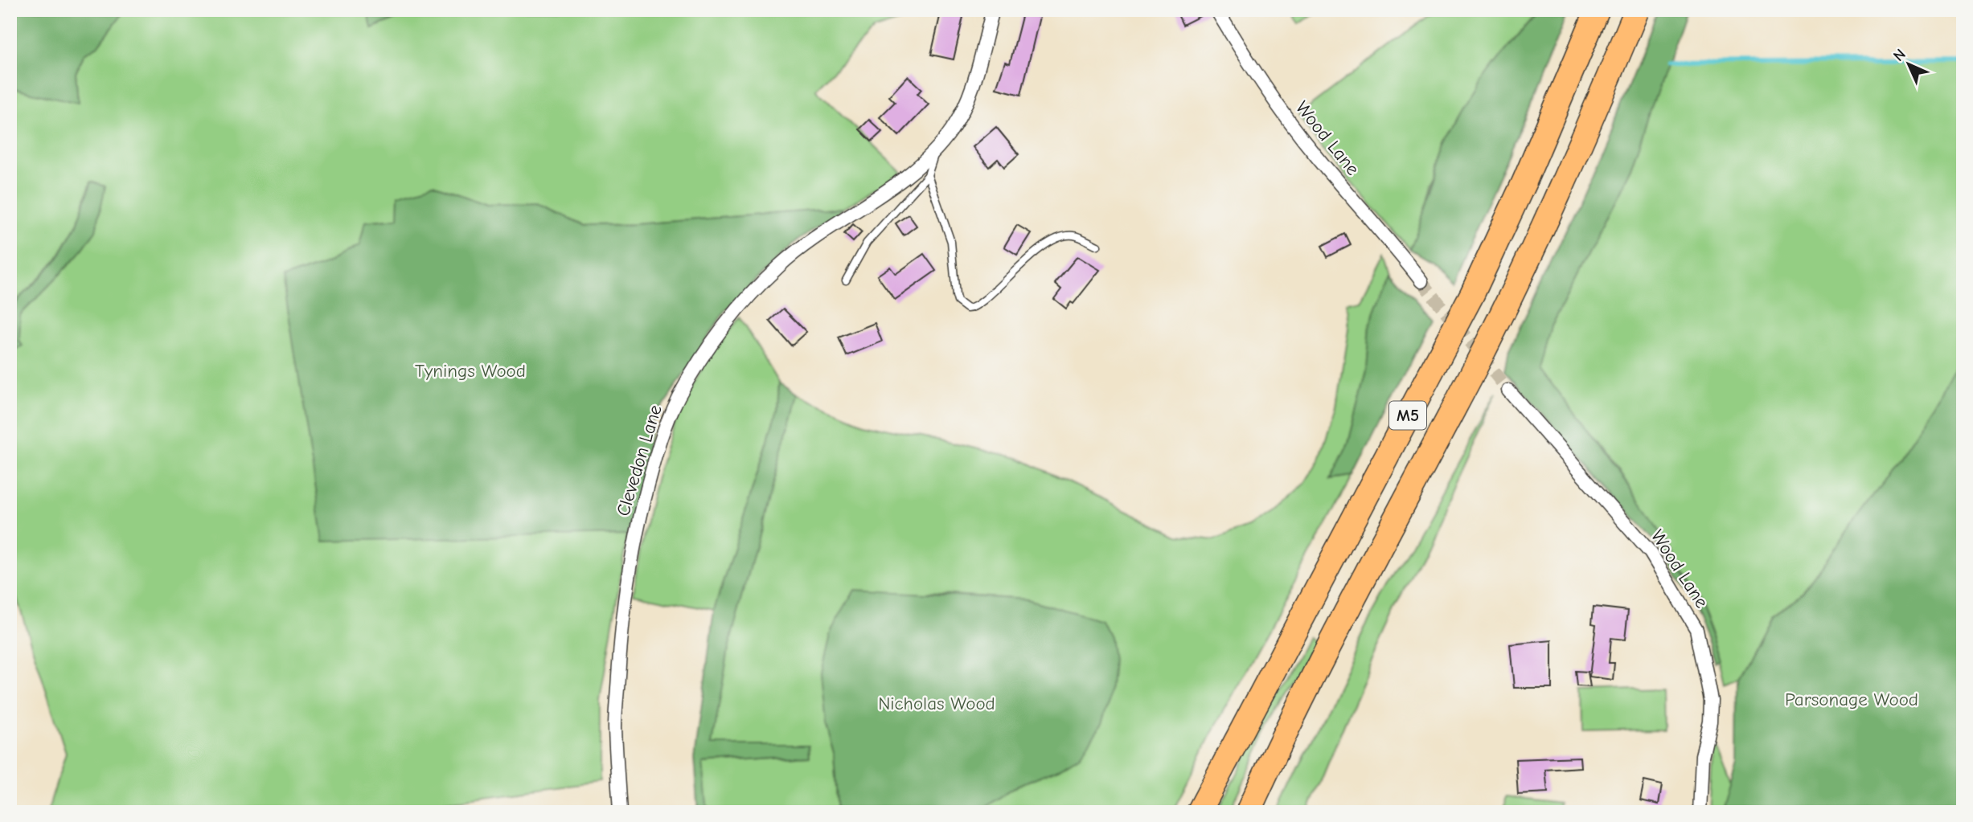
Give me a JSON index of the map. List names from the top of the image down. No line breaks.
{"streets":{"highway":["M5"],"street":["Wood Lane","Clevedon Lane"]},"parks":["Tynings Wood","Parsonage Wood","Nicholas Wood"],"north":"top left"}
